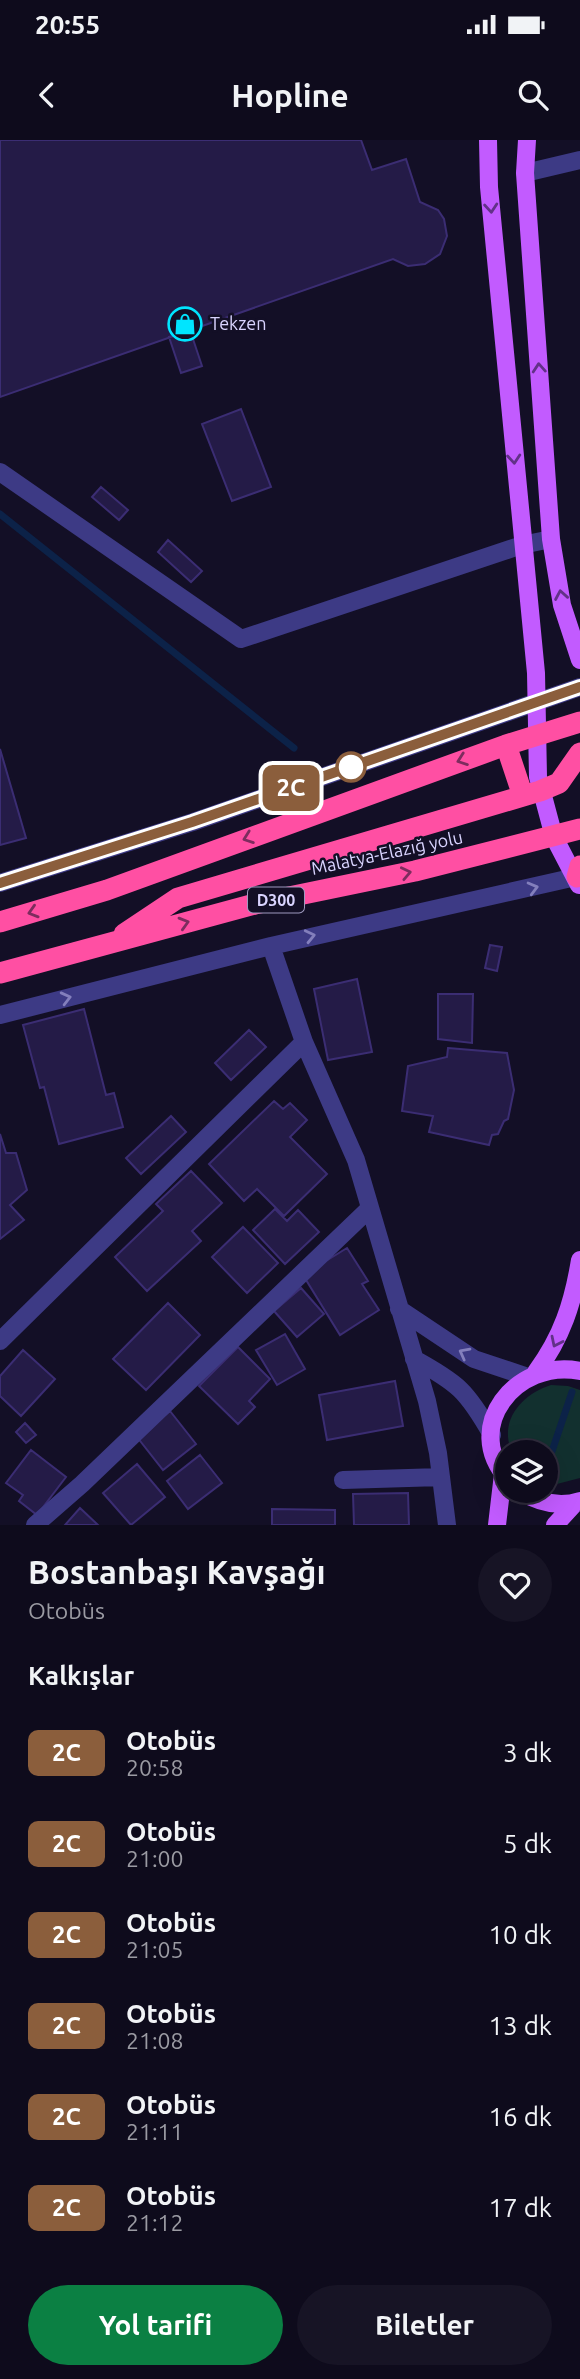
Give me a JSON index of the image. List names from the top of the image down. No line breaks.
{"streets":{"highway":["Malatya-Elazığ yolu","D300"]},"places":{"shop":["Tekzen"]},"lines":["bus line 2C"],"page":{"status":"20:55","header":"Hopline","on_map":"2C","heading":[["Bostanbaşı Kavşağı","Otobüs"],"Kalkışlar"],"list":[{"mark":"2C","name":"Otobüs","note":"20:58","value":"3 dk"},{"mark":"2C","name":"Otobüs","note":"21:00","value":"5 dk"},{"mark":"2C","name":"Otobüs","note":"21:05","value":"10 dk"},{"mark":"2C","name":"Otobüs","note":"21:08","value":"13 dk"},{"mark":"2C","name":"Otobüs","note":"21:11","value":"16 dk"},{"mark":"2C","name":"Otobüs","note":"21:12","value":"17 dk"}],"buttons":["Yol tarifi","Biletler"]}}
